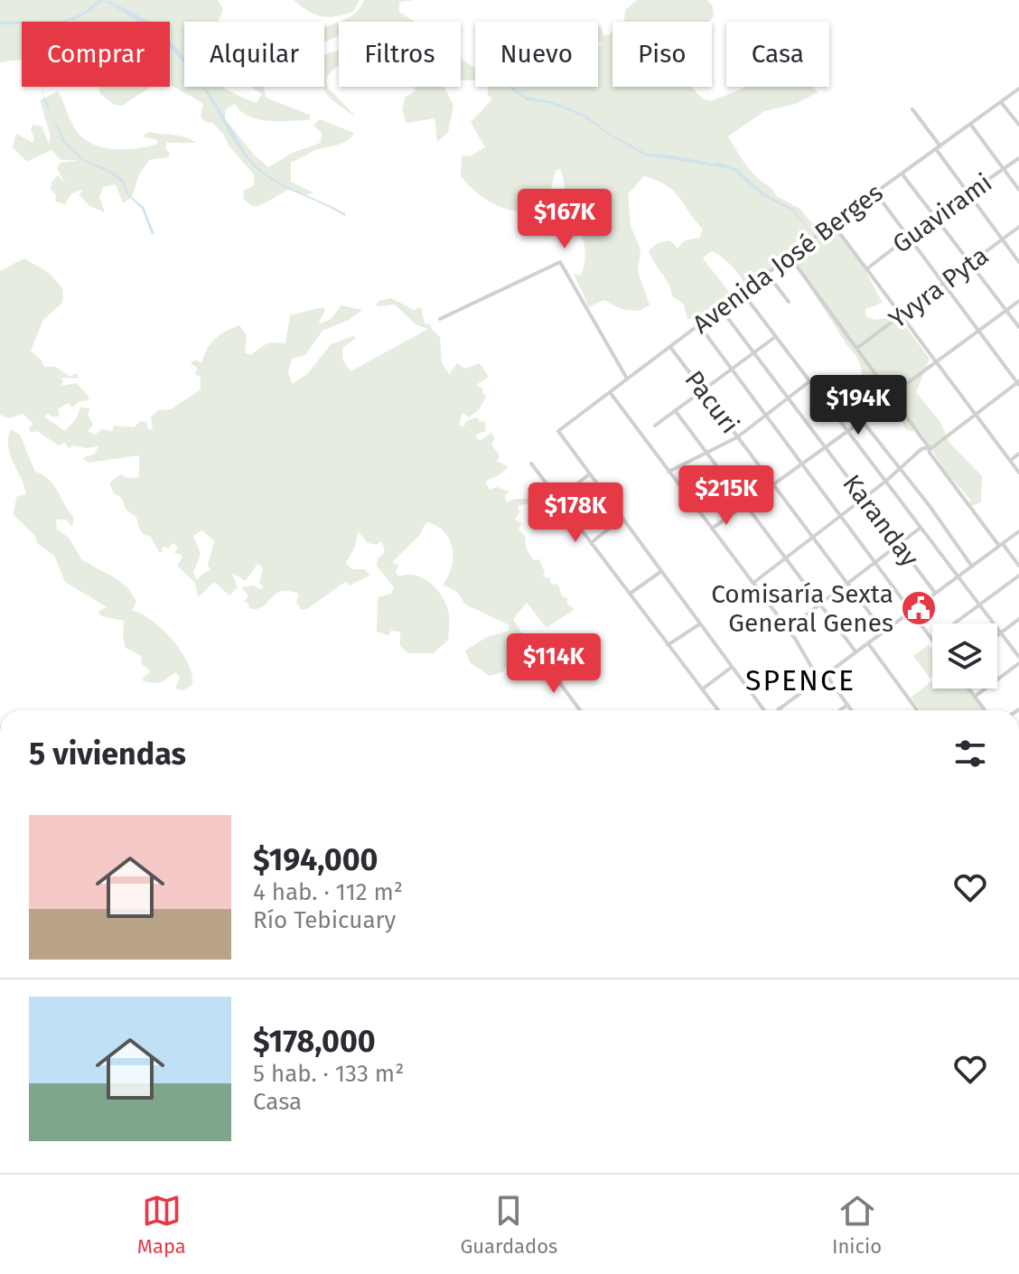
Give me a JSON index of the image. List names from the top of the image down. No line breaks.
{"streets":{"street":["Guavirami","Avenida José Berges","Yvyra Pyta","Pacuri","Karanday"]},"crossings":[["Avenida José Berges","Pacuri"],["Avenida José Berges","Karanday"]],"districts":["SPENCE"],"places":{"public building":["Comisaría Sexta General Genes"]},"page":{"chip":["Comprar","Alquilar","Filtros","Nuevo","Piso","Casa"],"price":["$167K","$194K","$215K","$178K","$114K"],"heading":"5 viviendas","list":[{"name":"$194,000","note":"4 hab. · 112 m² · Río Tebicuary"},{"name":"$178,000","note":"5 hab. · 133 m² · Casa"}],"tabs":["Mapa","Guardados","Inicio"]}}
